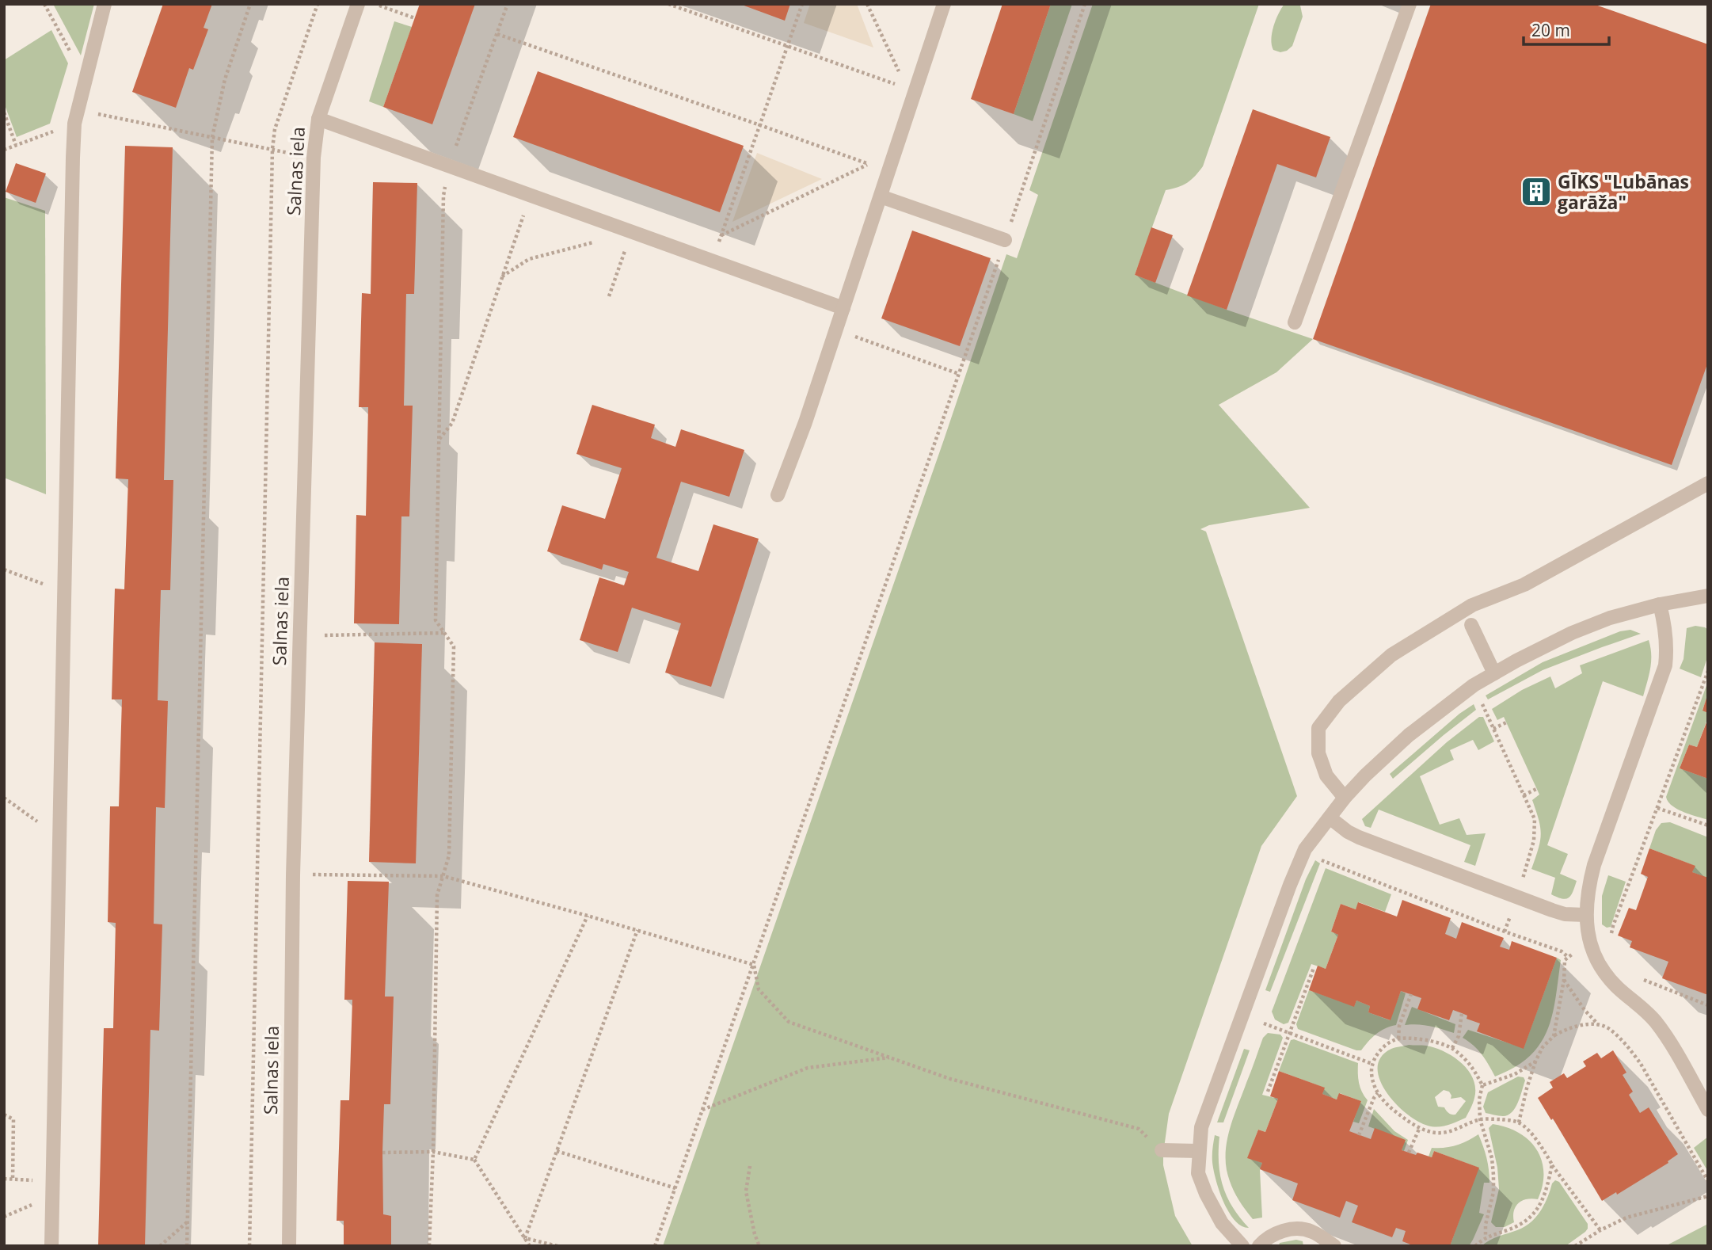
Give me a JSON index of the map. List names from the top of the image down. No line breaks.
{"streets":{"street":["Salnas iela"]},"places":{"building":["GĪKS \"Lubānas garāža\""]},"scale_bar":"20 m"}
